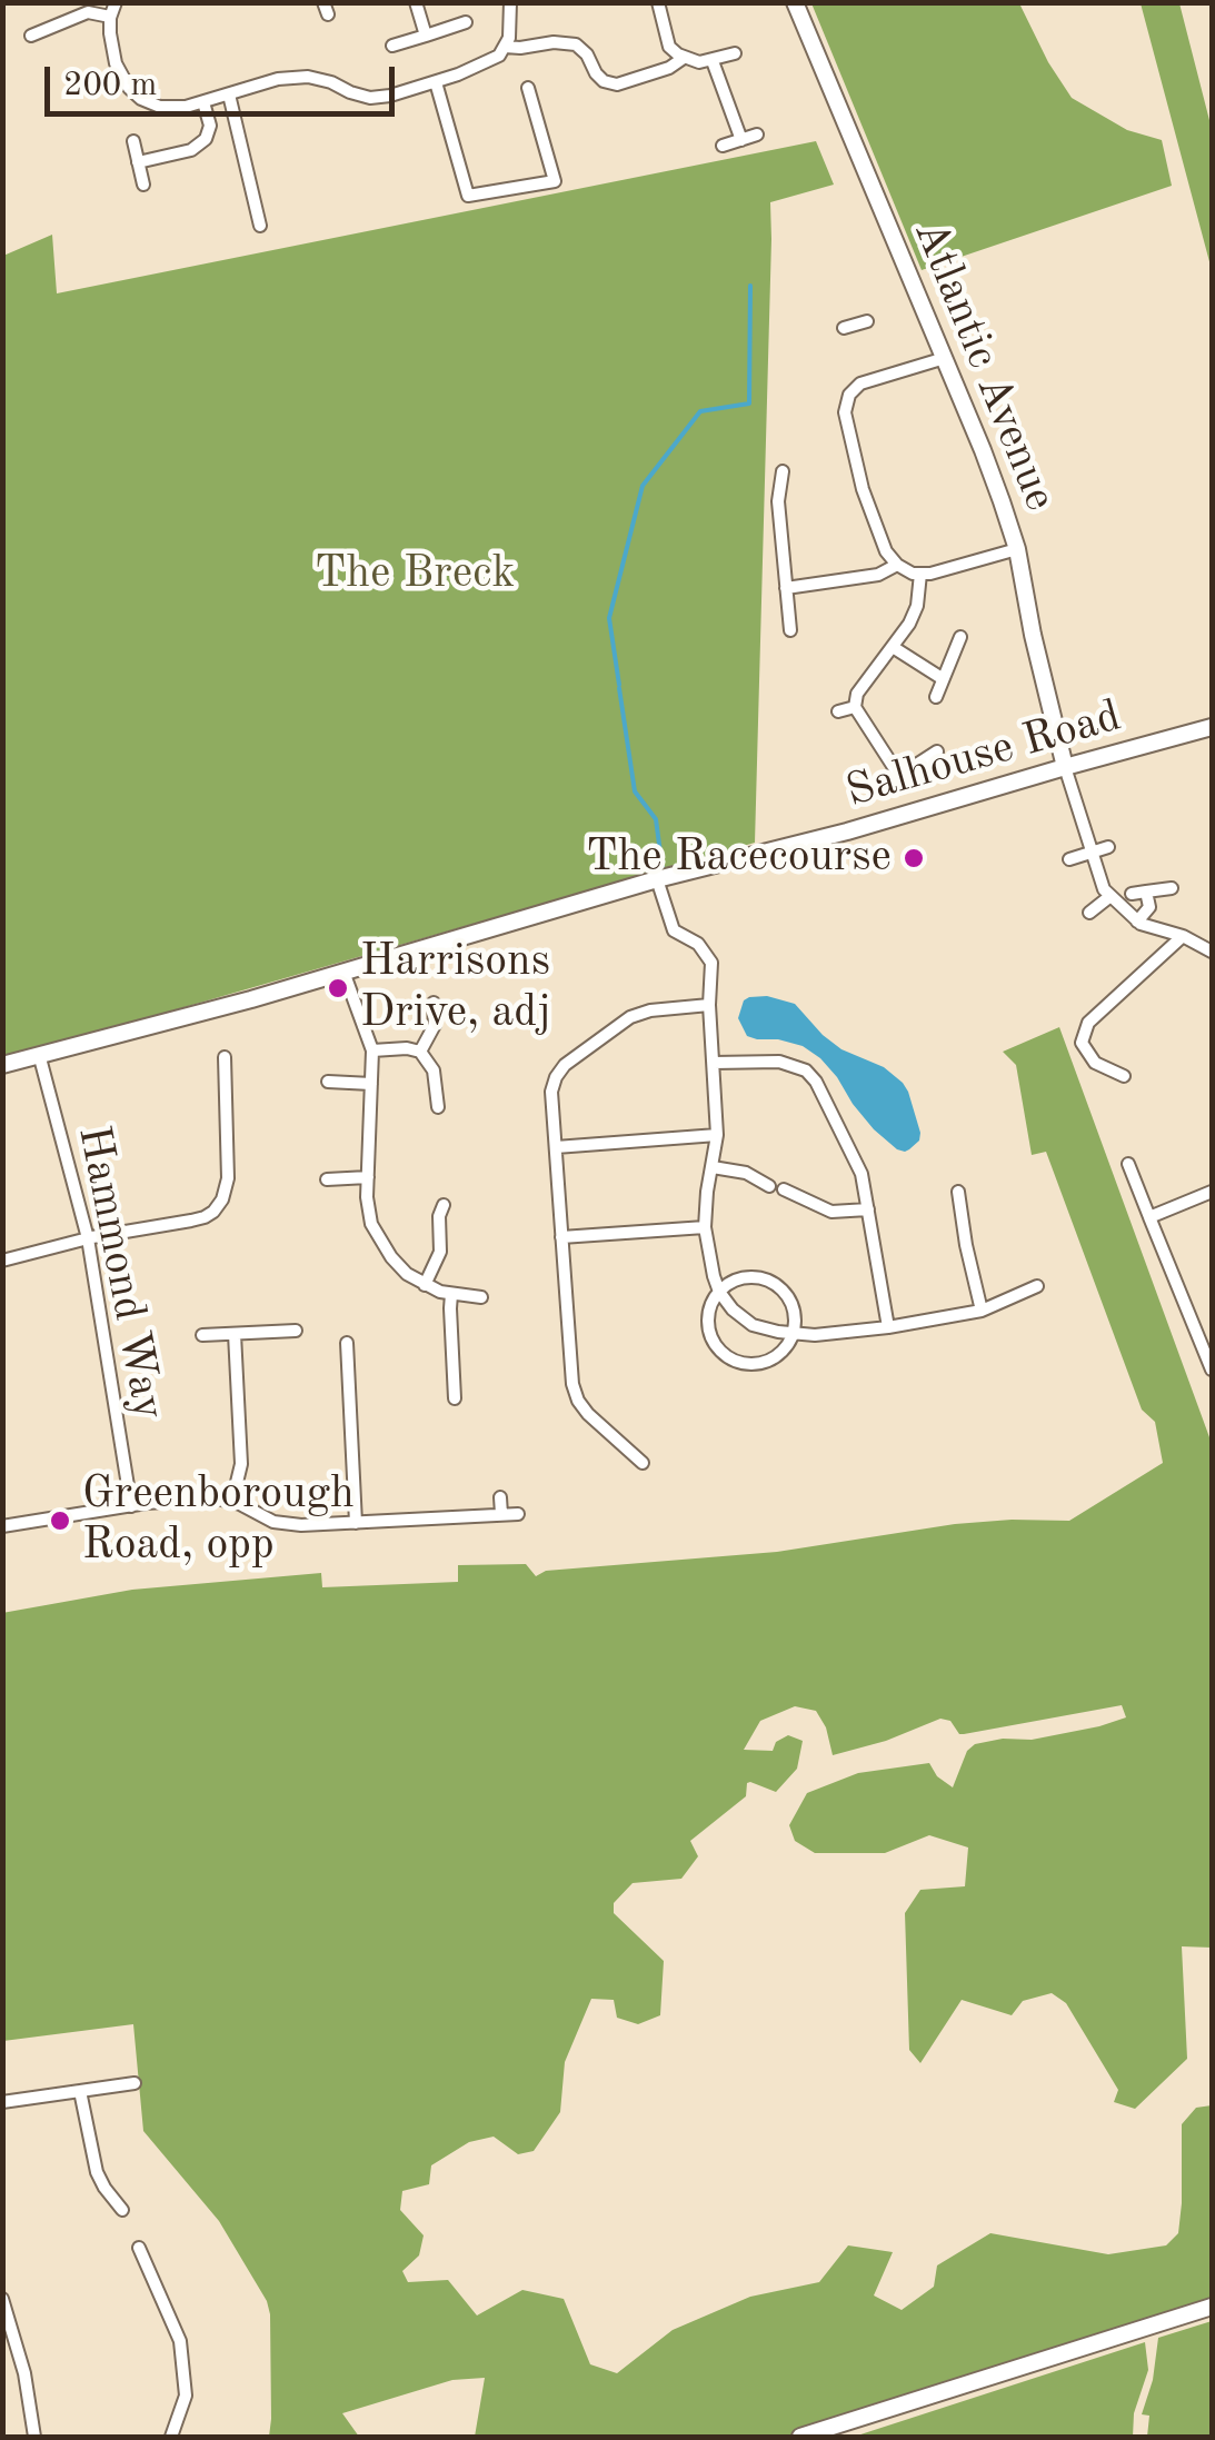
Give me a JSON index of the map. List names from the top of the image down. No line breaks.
{"streets":{"street":["Atlantic Avenue","Salhouse Road","Hammond Way"]},"crossings":[["Atlantic Avenue","Salhouse Road"],["Salhouse Road","Hammond Way"]],"parks":["The Breck"],"places":["The Racecourse","Harrisons Drive, adj","Greenborough Road, opp"],"scale_bar":"200 m"}
